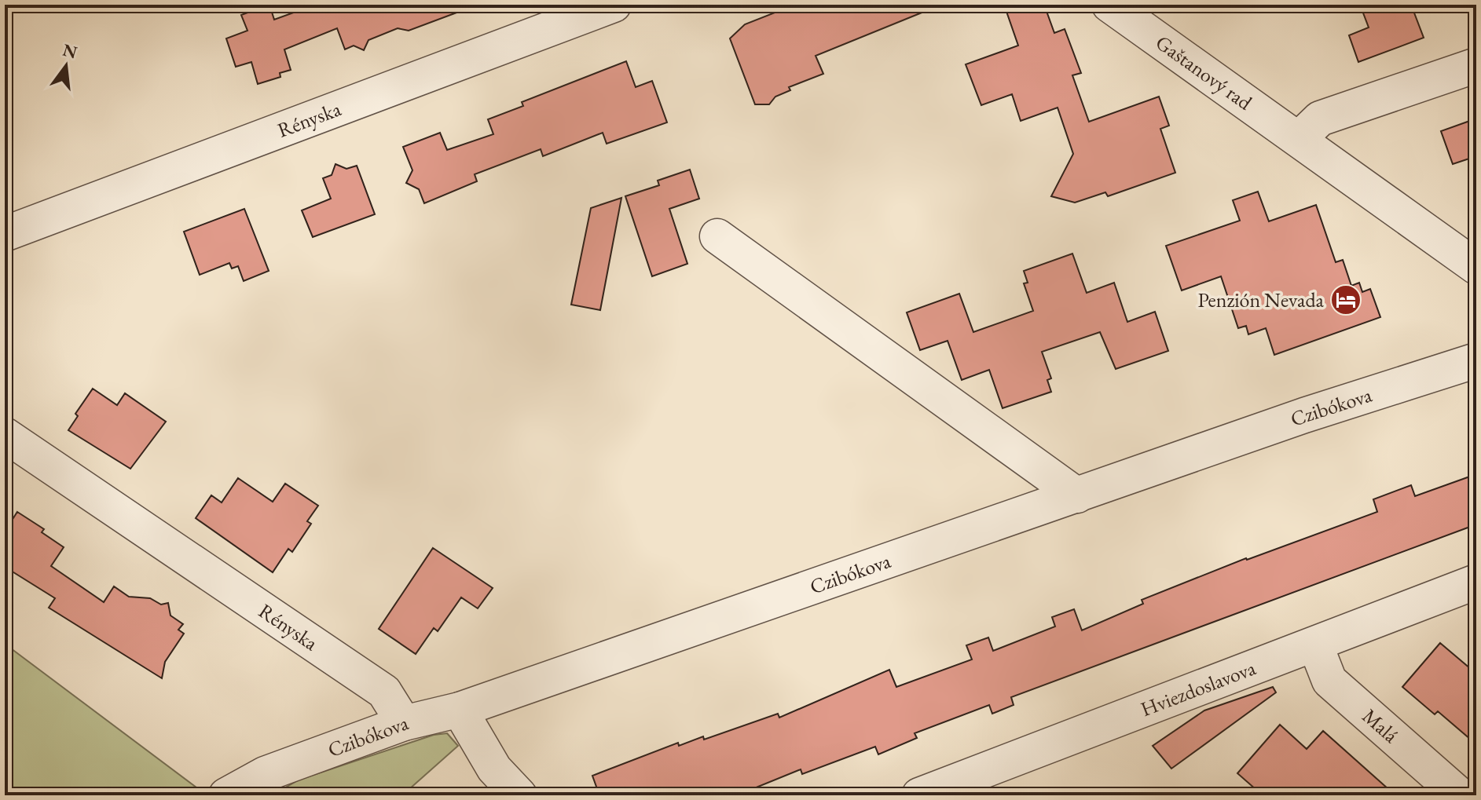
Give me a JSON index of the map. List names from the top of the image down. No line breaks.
{"streets":{"street":["Gaštanový rad","Rényska","Czibókova","Hviezdoslavova","Malá"]},"crossings":[["Rényska","Czibókova"],["Hviezdoslavova","Malá"]],"places":{"hotel":["Penzión Nevada"]},"north":"top"}
